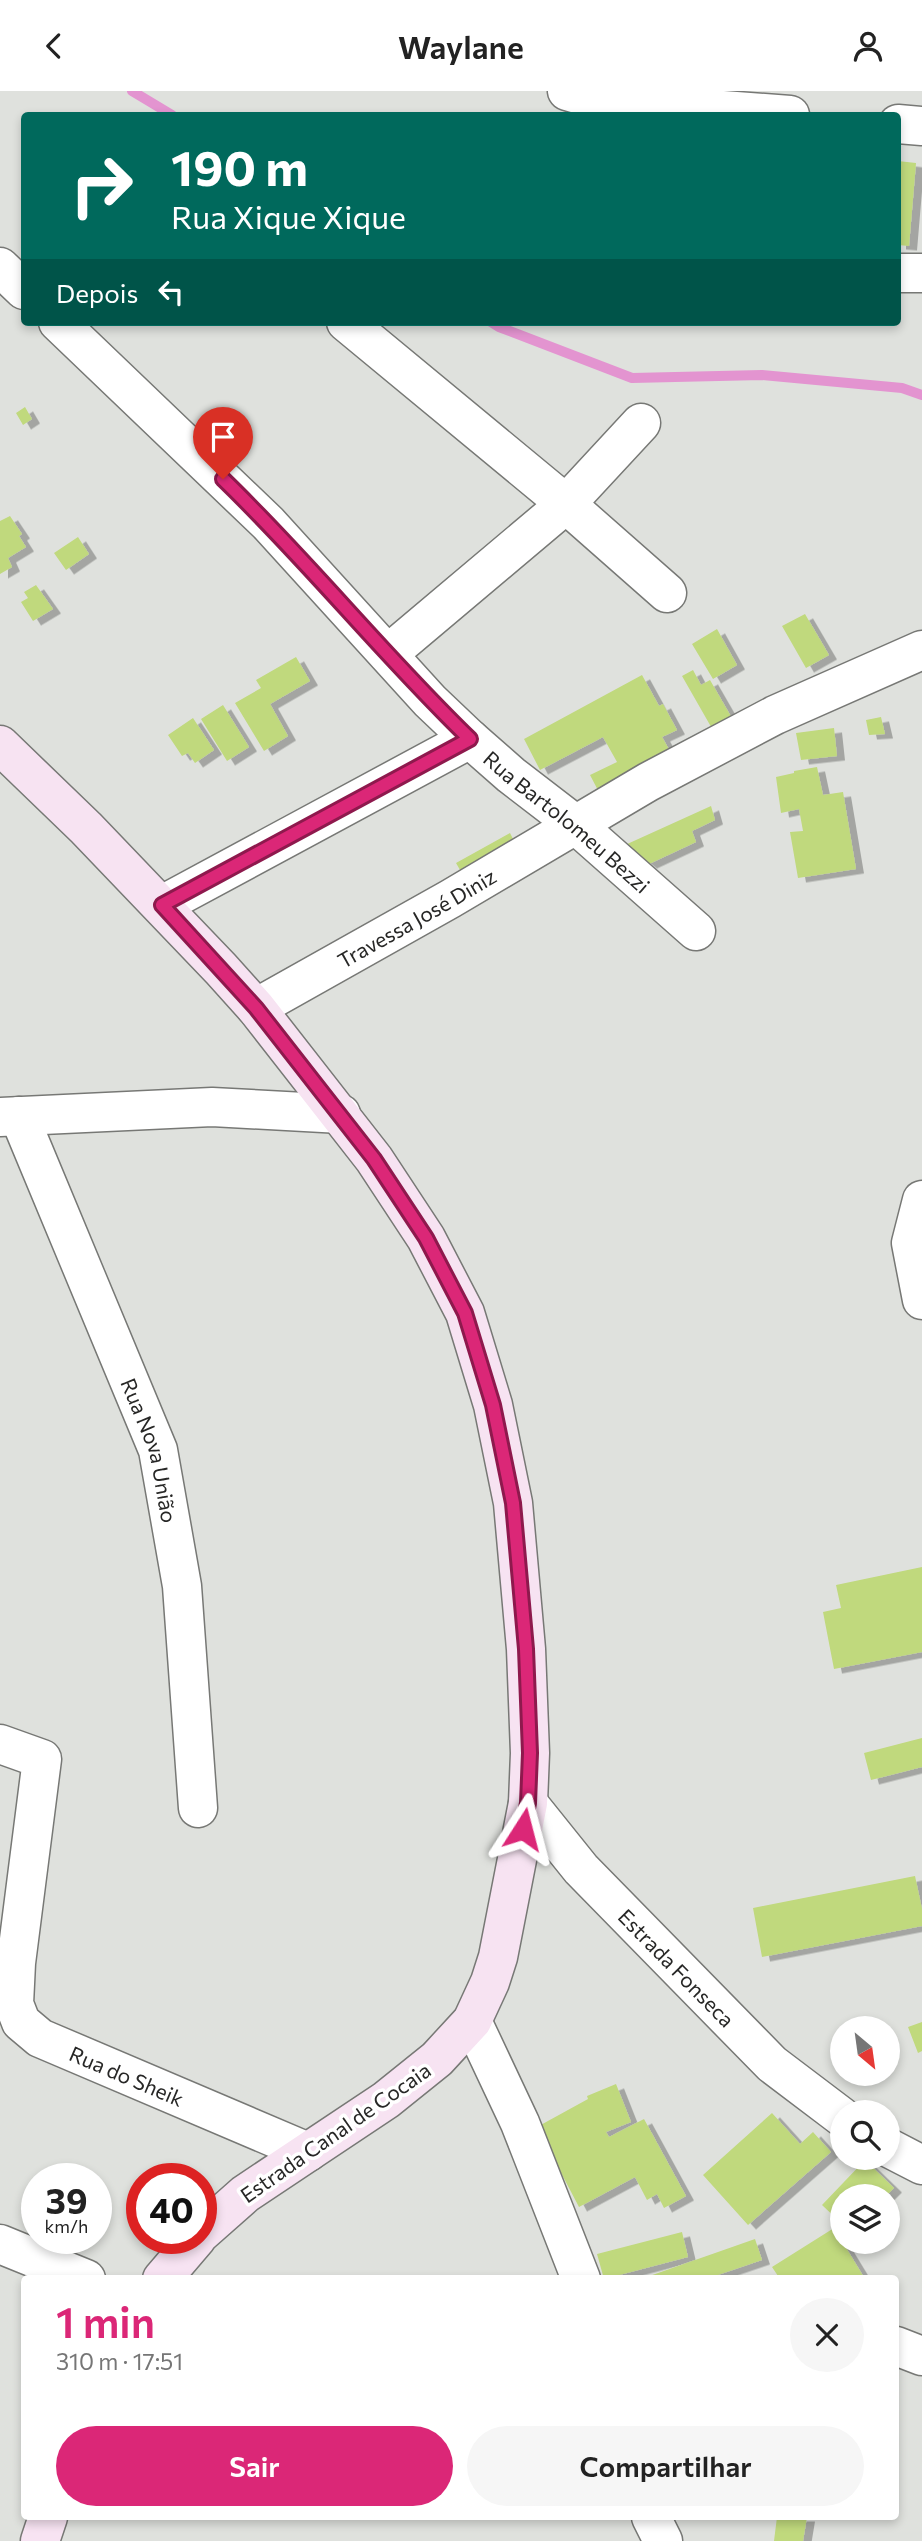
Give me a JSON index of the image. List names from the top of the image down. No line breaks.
{"streets":{"street":["Rua Bartolomeu Bezzi","Travessa José Diniz","Rua Nova União","Estrada Fonseca","Rua do Sheik","Estrada Canal de Cocaia"]},"crossings":[["Rua Bartolomeu Bezzi","Travessa José Diniz"],["Travessa José Diniz","Estrada Canal de Cocaia"],["Rua Nova União","Estrada Canal de Cocaia"],["Estrada Fonseca","Estrada Canal de Cocaia"],["Rua do Sheik","Estrada Canal de Cocaia"]],"north":"bottom right","page":{"header":"Waylane","turn":["190 m","Rua Xique Xique"],"then":"Depois","speed":"39 km/h","limit":"40","heading":["1 min","310 m · 17:51"],"buttons":["Sair","Compartilhar"]}}
